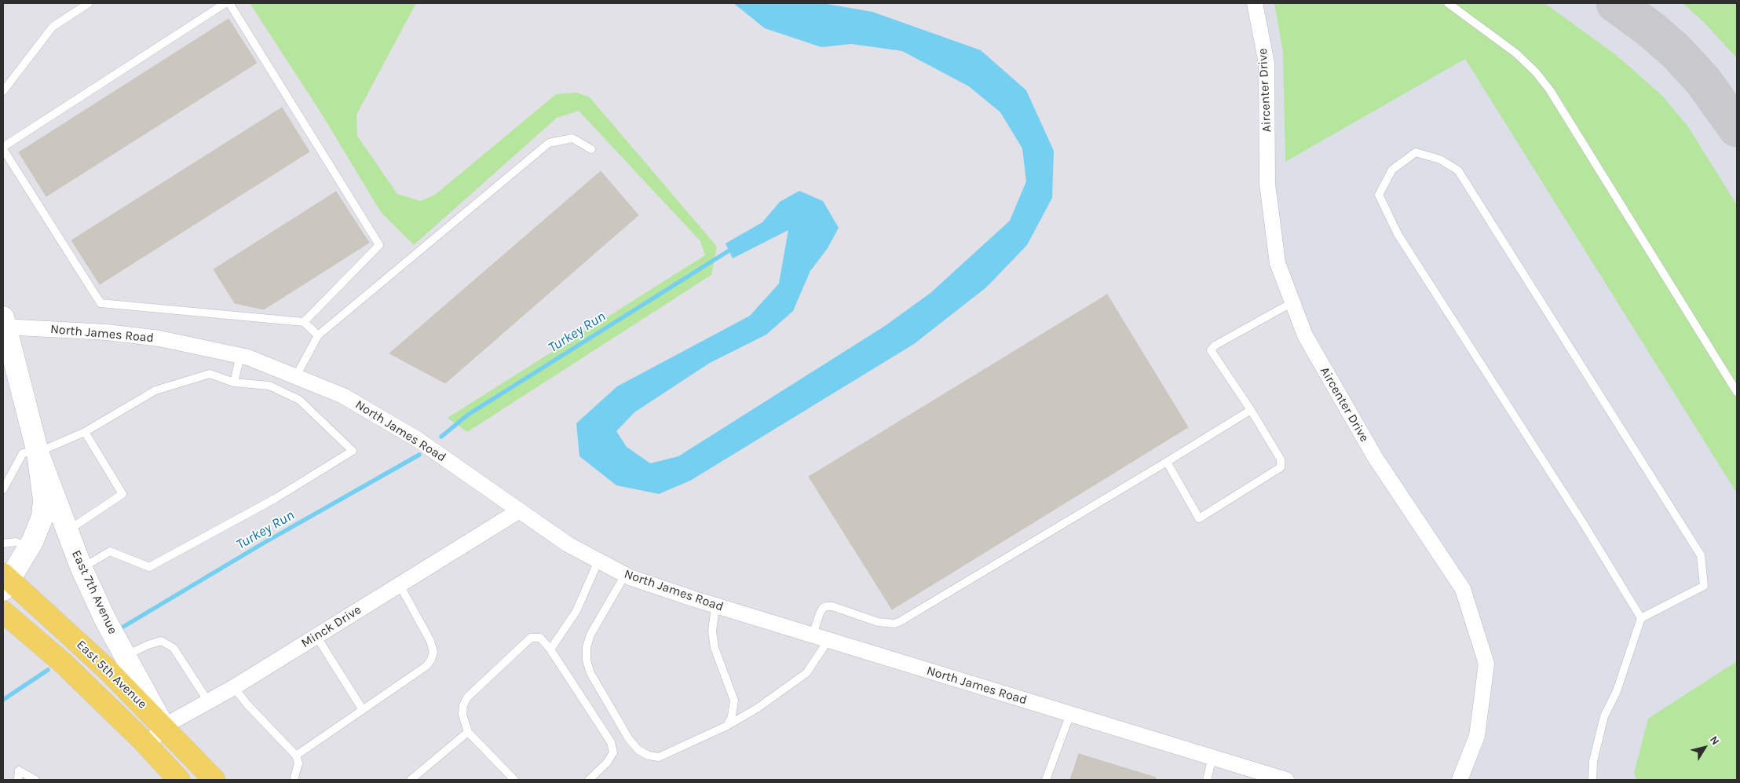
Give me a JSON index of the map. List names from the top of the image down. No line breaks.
{"streets":{"main road":["East 5th Avenue"],"street":["Aircenter Drive","North James Road","East 7th Avenue","Minck Drive"]},"crossings":[["North James Road","East 7th Avenue"],["North James Road","Minck Drive"],["East 7th Avenue","Minck Drive"],["East 7th Avenue","East 5th Avenue"],["Minck Drive","East 5th Avenue"]],"water":["Turkey Run"],"north":"top right"}
